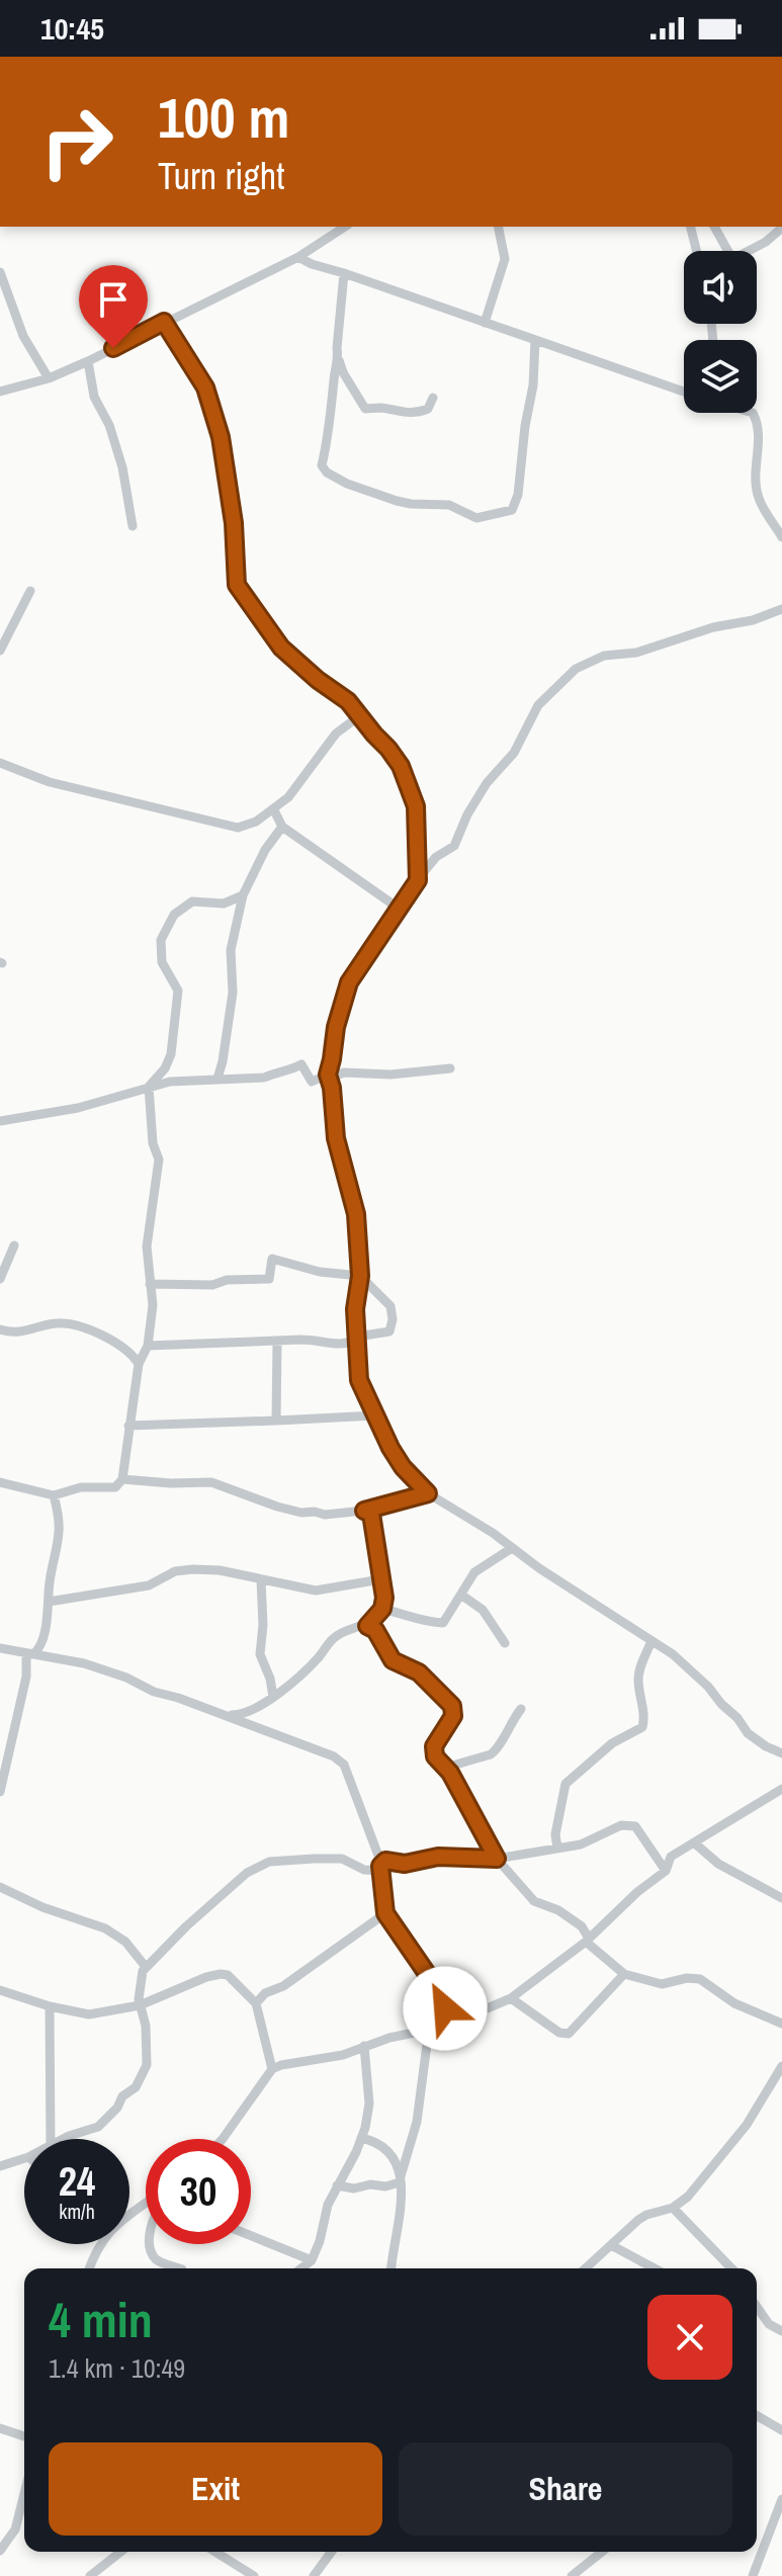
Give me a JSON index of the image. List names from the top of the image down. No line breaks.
{"page":{"status":"10:45","turn":["100 m","Turn right"],"speed":"24 km/h","limit":"30","heading":["4 min","1.4 km · 10:49"],"buttons":["Exit","Share"]}}
